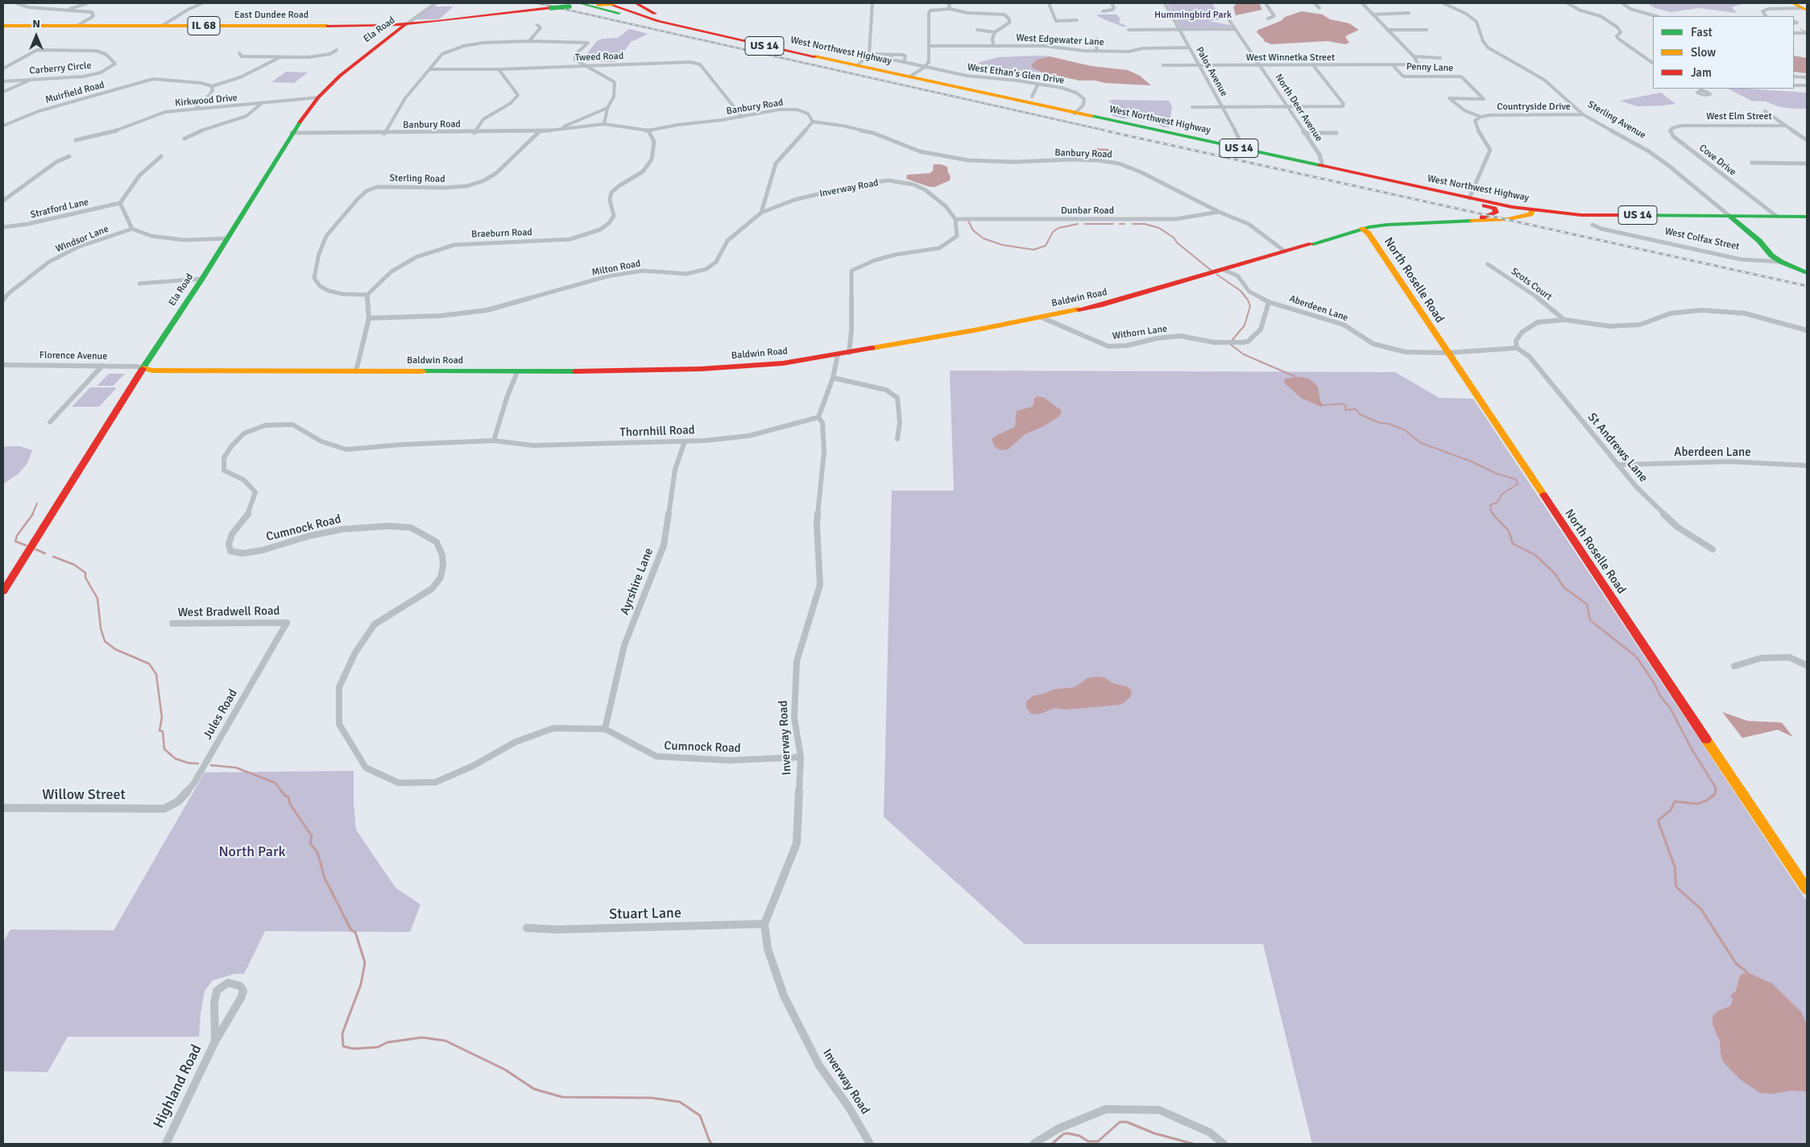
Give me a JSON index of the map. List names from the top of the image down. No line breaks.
{"streets":{"main road":["East Dundee Road","IL 68","Ela Road","US 14","West Northwest Highway","Sterling Avenue","West Colfax Street","North Roselle Road","Baldwin Road"],"street":["West Edgewater Lane","Tweed Road","West Winnetka Street","Penny Lane","Carberry Circle","Palos Avenue","West Ethan's Glen Drive","Muirfield Road","Kirkwood Drive","Banbury Road","Countryside Drive","North Deer Avenue","West Elm Street","Cove Drive","Sterling Road","Inverway Road","Stratford Lane","Dunbar Road","Braeburn Road","Windsor Lane","Milton Road","Scots Court","Aberdeen Lane","Withorn Lane","Florence Avenue","Thornhill Road","St Andrews Lane","Cumnock Road","Ayrshire Lane","West Bradwell Road","Jules Road","Willow Street","Stuart Lane","Highland Road"]},"crossings":[["East Dundee Road","IL 68"],["East Dundee Road","Ela Road"],["IL 68","West Northwest Highway"],["Ela Road","Kirkwood Drive"],["Ela Road","Banbury Road"],["Ela Road","Baldwin Road"],["Ela Road","Florence Avenue"],["West Edgewater Lane","Palos Avenue"],["West Northwest Highway","Palos Avenue"],["West Northwest Highway","West Ethan's Glen Drive"],["West Northwest Highway","Countryside Drive"],["West Northwest Highway","North Deer Avenue"],["West Northwest Highway","Sterling Avenue"],["West Northwest Highway","Cove Drive"],["Tweed Road","Banbury Road"],["West Winnetka Street","Penny Lane"],["West Winnetka Street","Palos Avenue"],["West Winnetka Street","North Deer Avenue"],["Penny Lane","Countryside Drive"],["Banbury Road","Sterling Road"],["Banbury Road","Dunbar Road"],["Banbury Road","Braeburn Road"],["Banbury Road","Baldwin Road"],["Countryside Drive","Sterling Avenue"],["West Elm Street","Cove Drive"],["Sterling Avenue","West Colfax Street"],["Sterling Road","Braeburn Road"],["Inverway Road","Dunbar Road"],["Inverway Road","Milton Road"],["Inverway Road","Thornhill Road"],["Inverway Road","Cumnock Road"],["Inverway Road","Stuart Lane"],["North Roselle Road","Baldwin Road"],["North Roselle Road","Aberdeen Lane"],["Baldwin Road","Aberdeen Lane"],["Baldwin Road","Withorn Lane"],["Baldwin Road","Florence Avenue"],["Aberdeen Lane","Withorn Lane"],["Aberdeen Lane","St Andrews Lane"],["Thornhill Road","Cumnock Road"],["Thornhill Road","Ayrshire Lane"],["Cumnock Road","Ayrshire Lane"],["West Bradwell Road","Jules Road"],["Jules Road","Willow Street"]],"parks":["Hummingbird Park","North Park"],"legend":["Fast","Slow","Jam"],"north":"top"}
